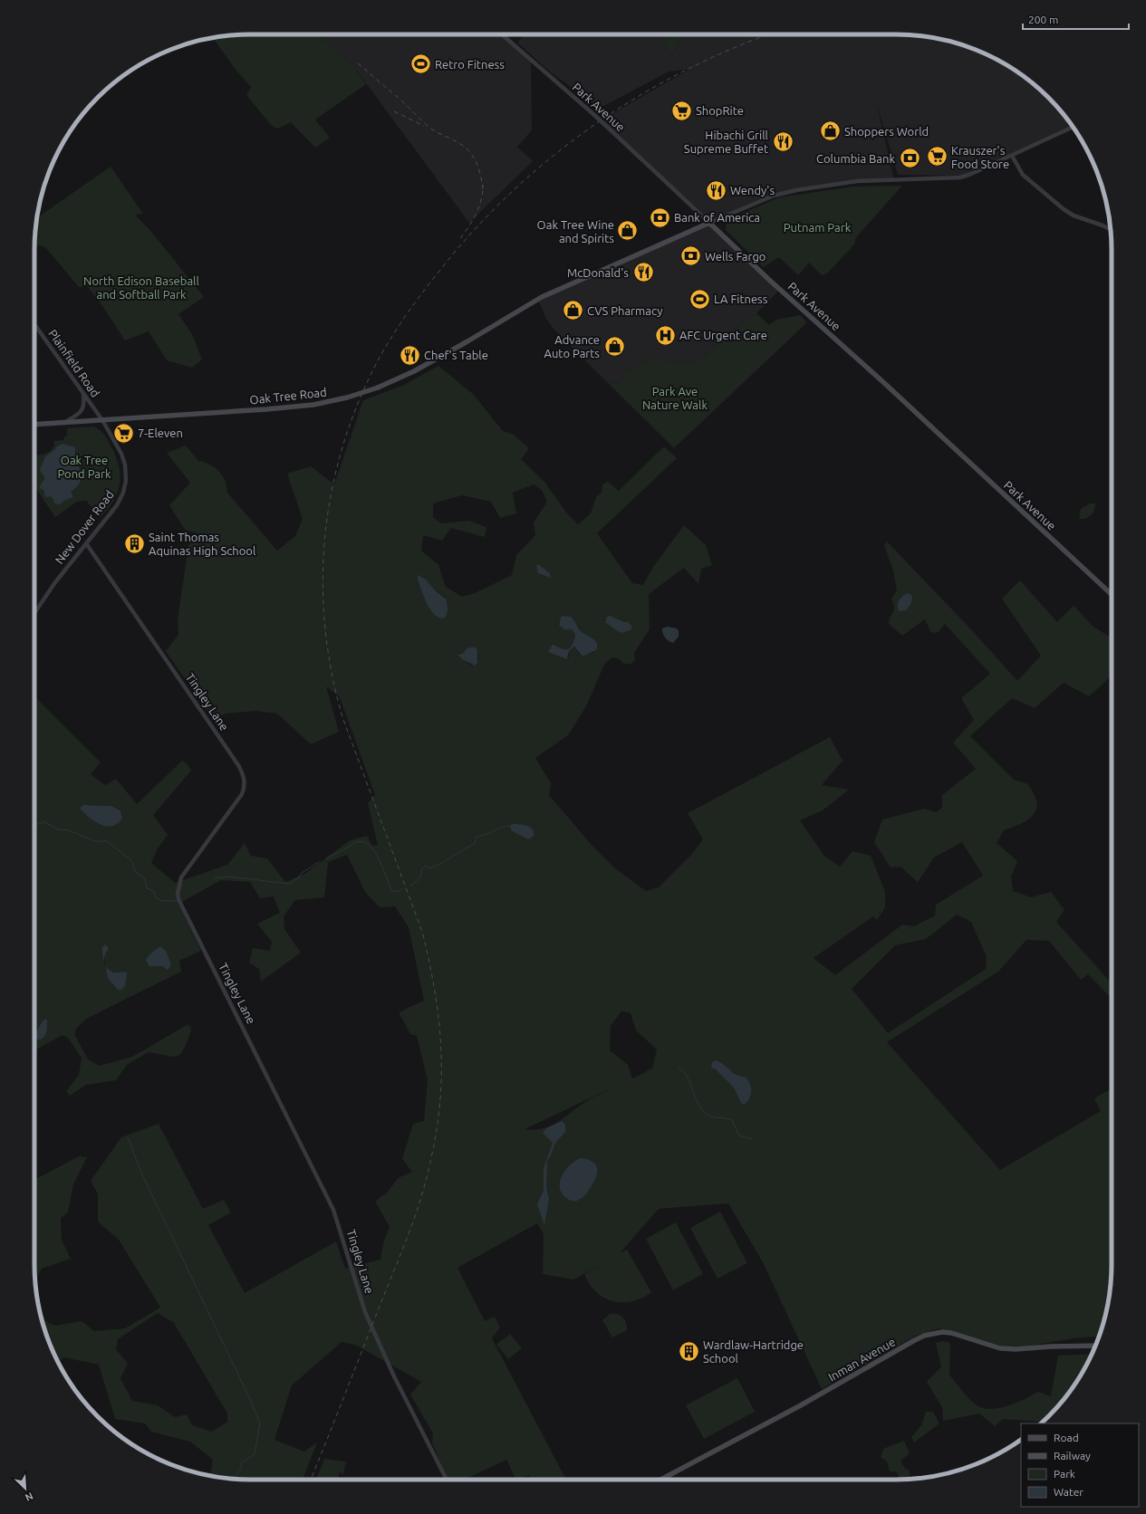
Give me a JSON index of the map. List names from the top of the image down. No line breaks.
{"streets":{"main road":["Park Avenue","Oak Tree Road","Inman Avenue"],"street":["Plainfield Road","New Dover Road","Tingley Lane"]},"crossings":[["Park Avenue","Oak Tree Road"],["Plainfield Road","Oak Tree Road"],["Plainfield Road","New Dover Road"],["Oak Tree Road","New Dover Road"],["New Dover Road","Tingley Lane"]],"parks":["Putnam Park","North Edison Baseball and Softball Park","Park Ave Nature Walk","Oak Tree Pond Park"],"places":{"sports":["Retro Fitness","LA Fitness"],"supermarket":["ShopRite","Krauszer's Food Store","7-Eleven"],"shop":["Shoppers World","Oak Tree Wine and Spirits","CVS Pharmacy","Advance Auto Parts"],"restaurant":["Hibachi Grill Supreme Buffet","Wendy's","McDonald's","Chef's Table"],"bank":["Columbia Bank","Bank of America","Wells Fargo"],"hospital":["AFC Urgent Care"],"building":["Saint Thomas Aquinas High School","Wardlaw-Hartridge School"]},"legend":["Road","Railway","Park","Water"],"scale_bar":"200 m","north":"bottom right"}
